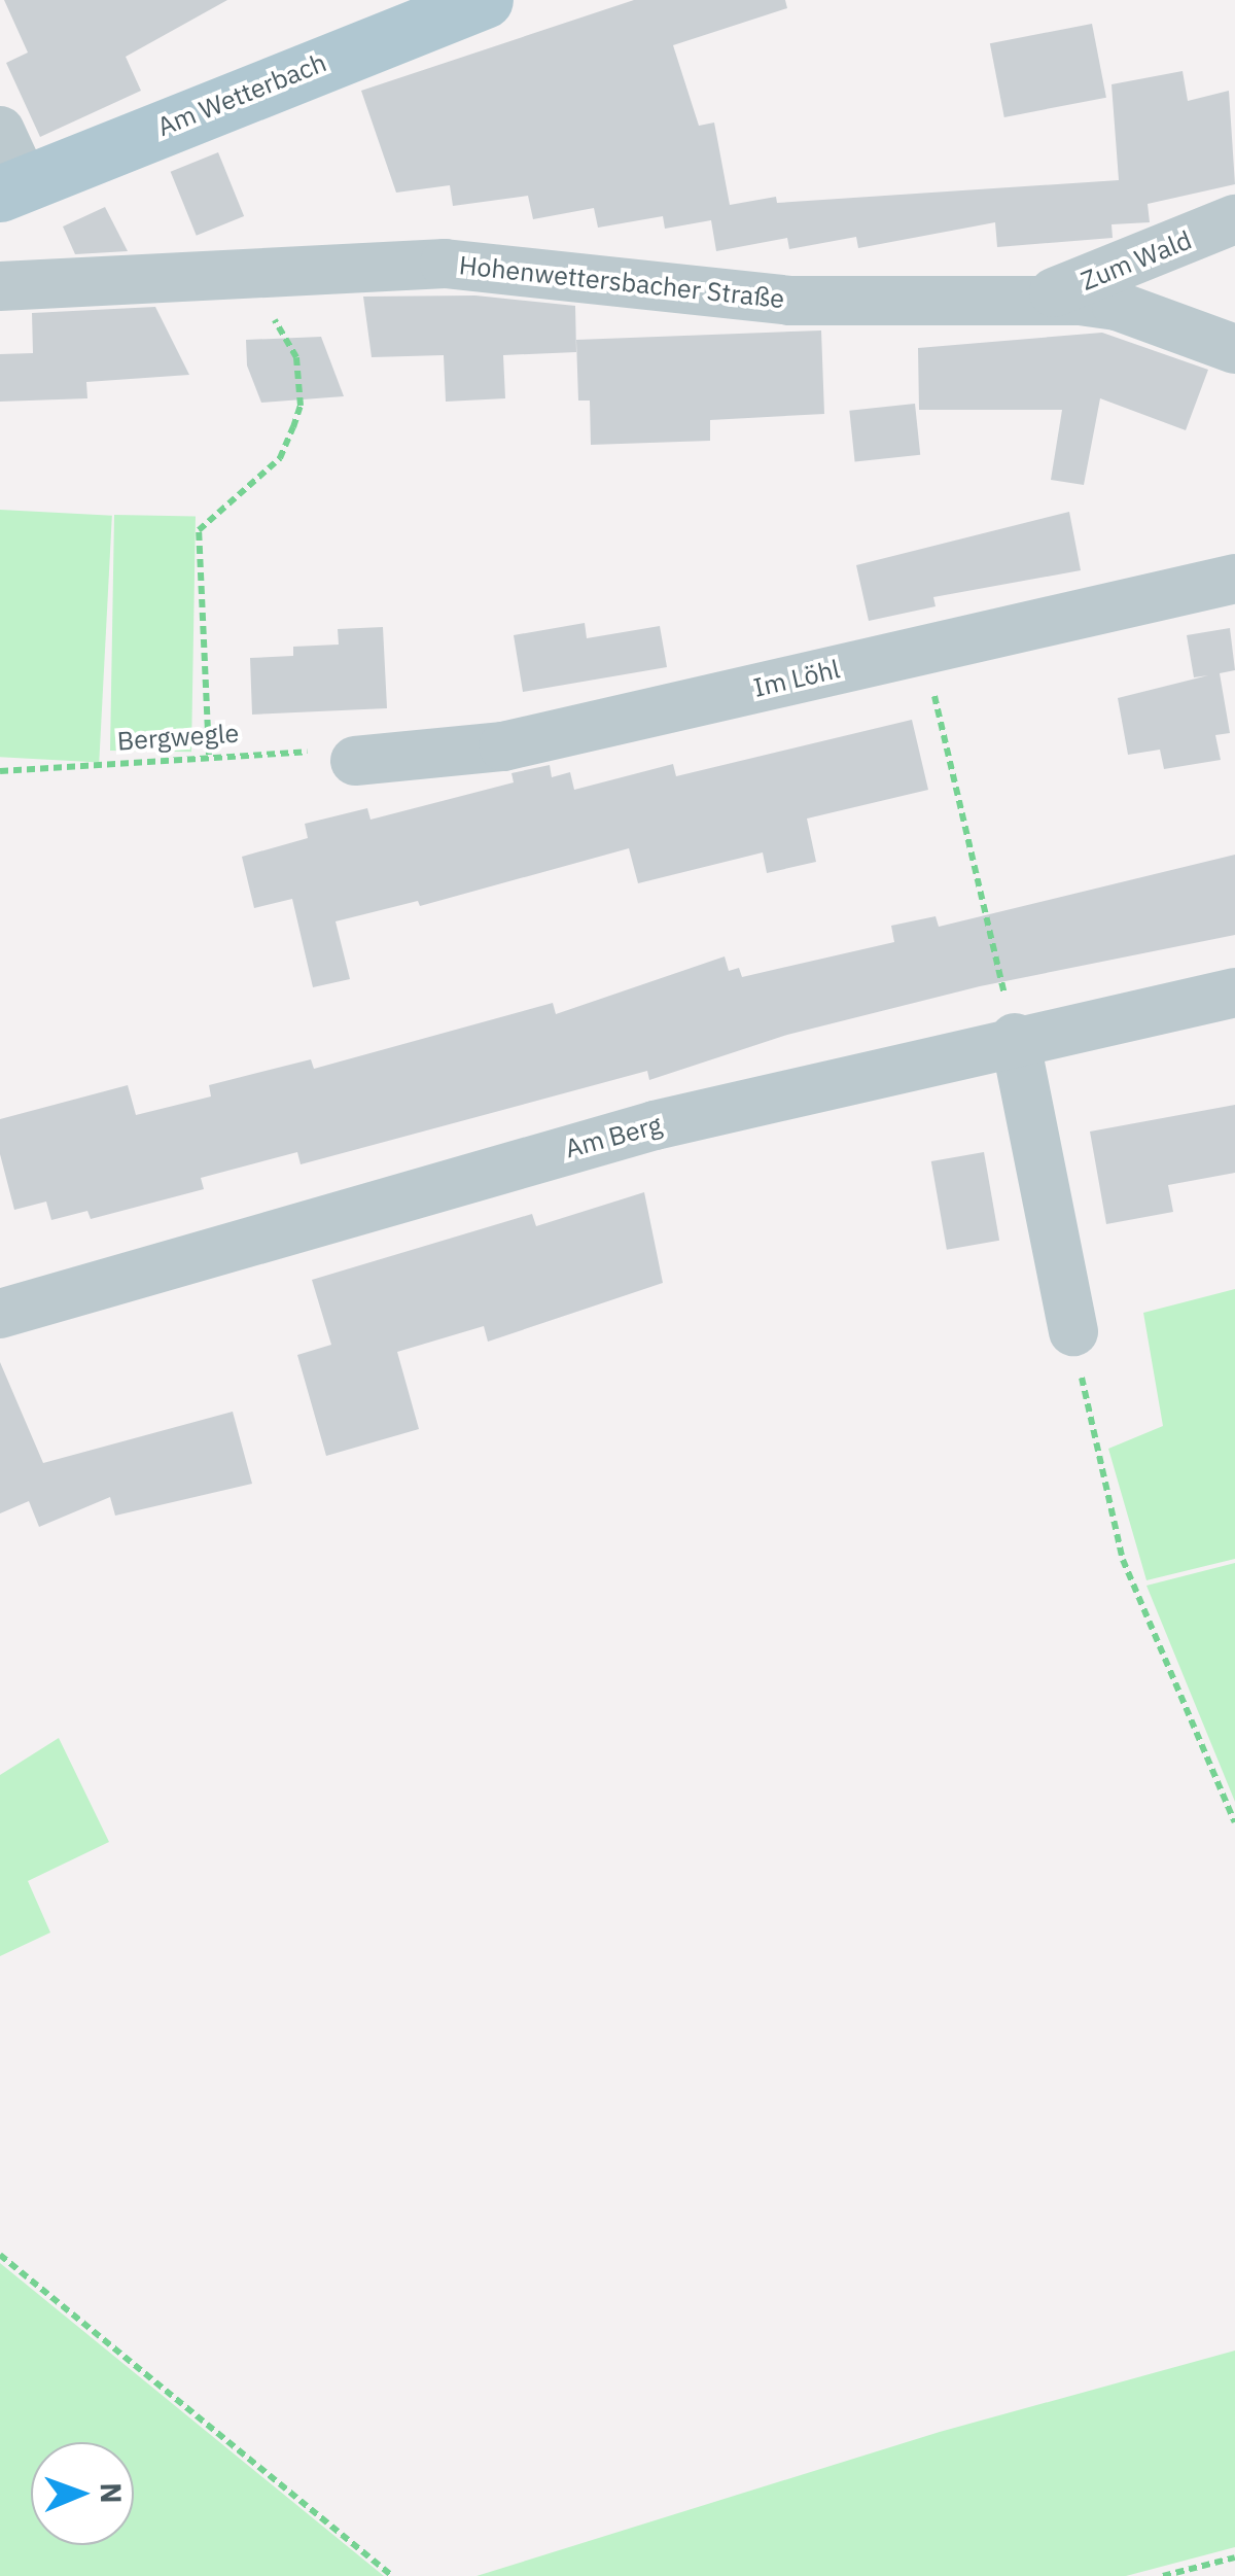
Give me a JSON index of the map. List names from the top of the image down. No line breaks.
{"streets":{"main road":["Am Wetterbach"],"street":["Zum Wald","Hohenwettersbacher Straße","Im Löhl","Am Berg"],"path":["Bergwegle"]},"crossings":[["Zum Wald","Hohenwettersbacher Straße"],["Im Löhl","Bergwegle"]],"north":"right"}
